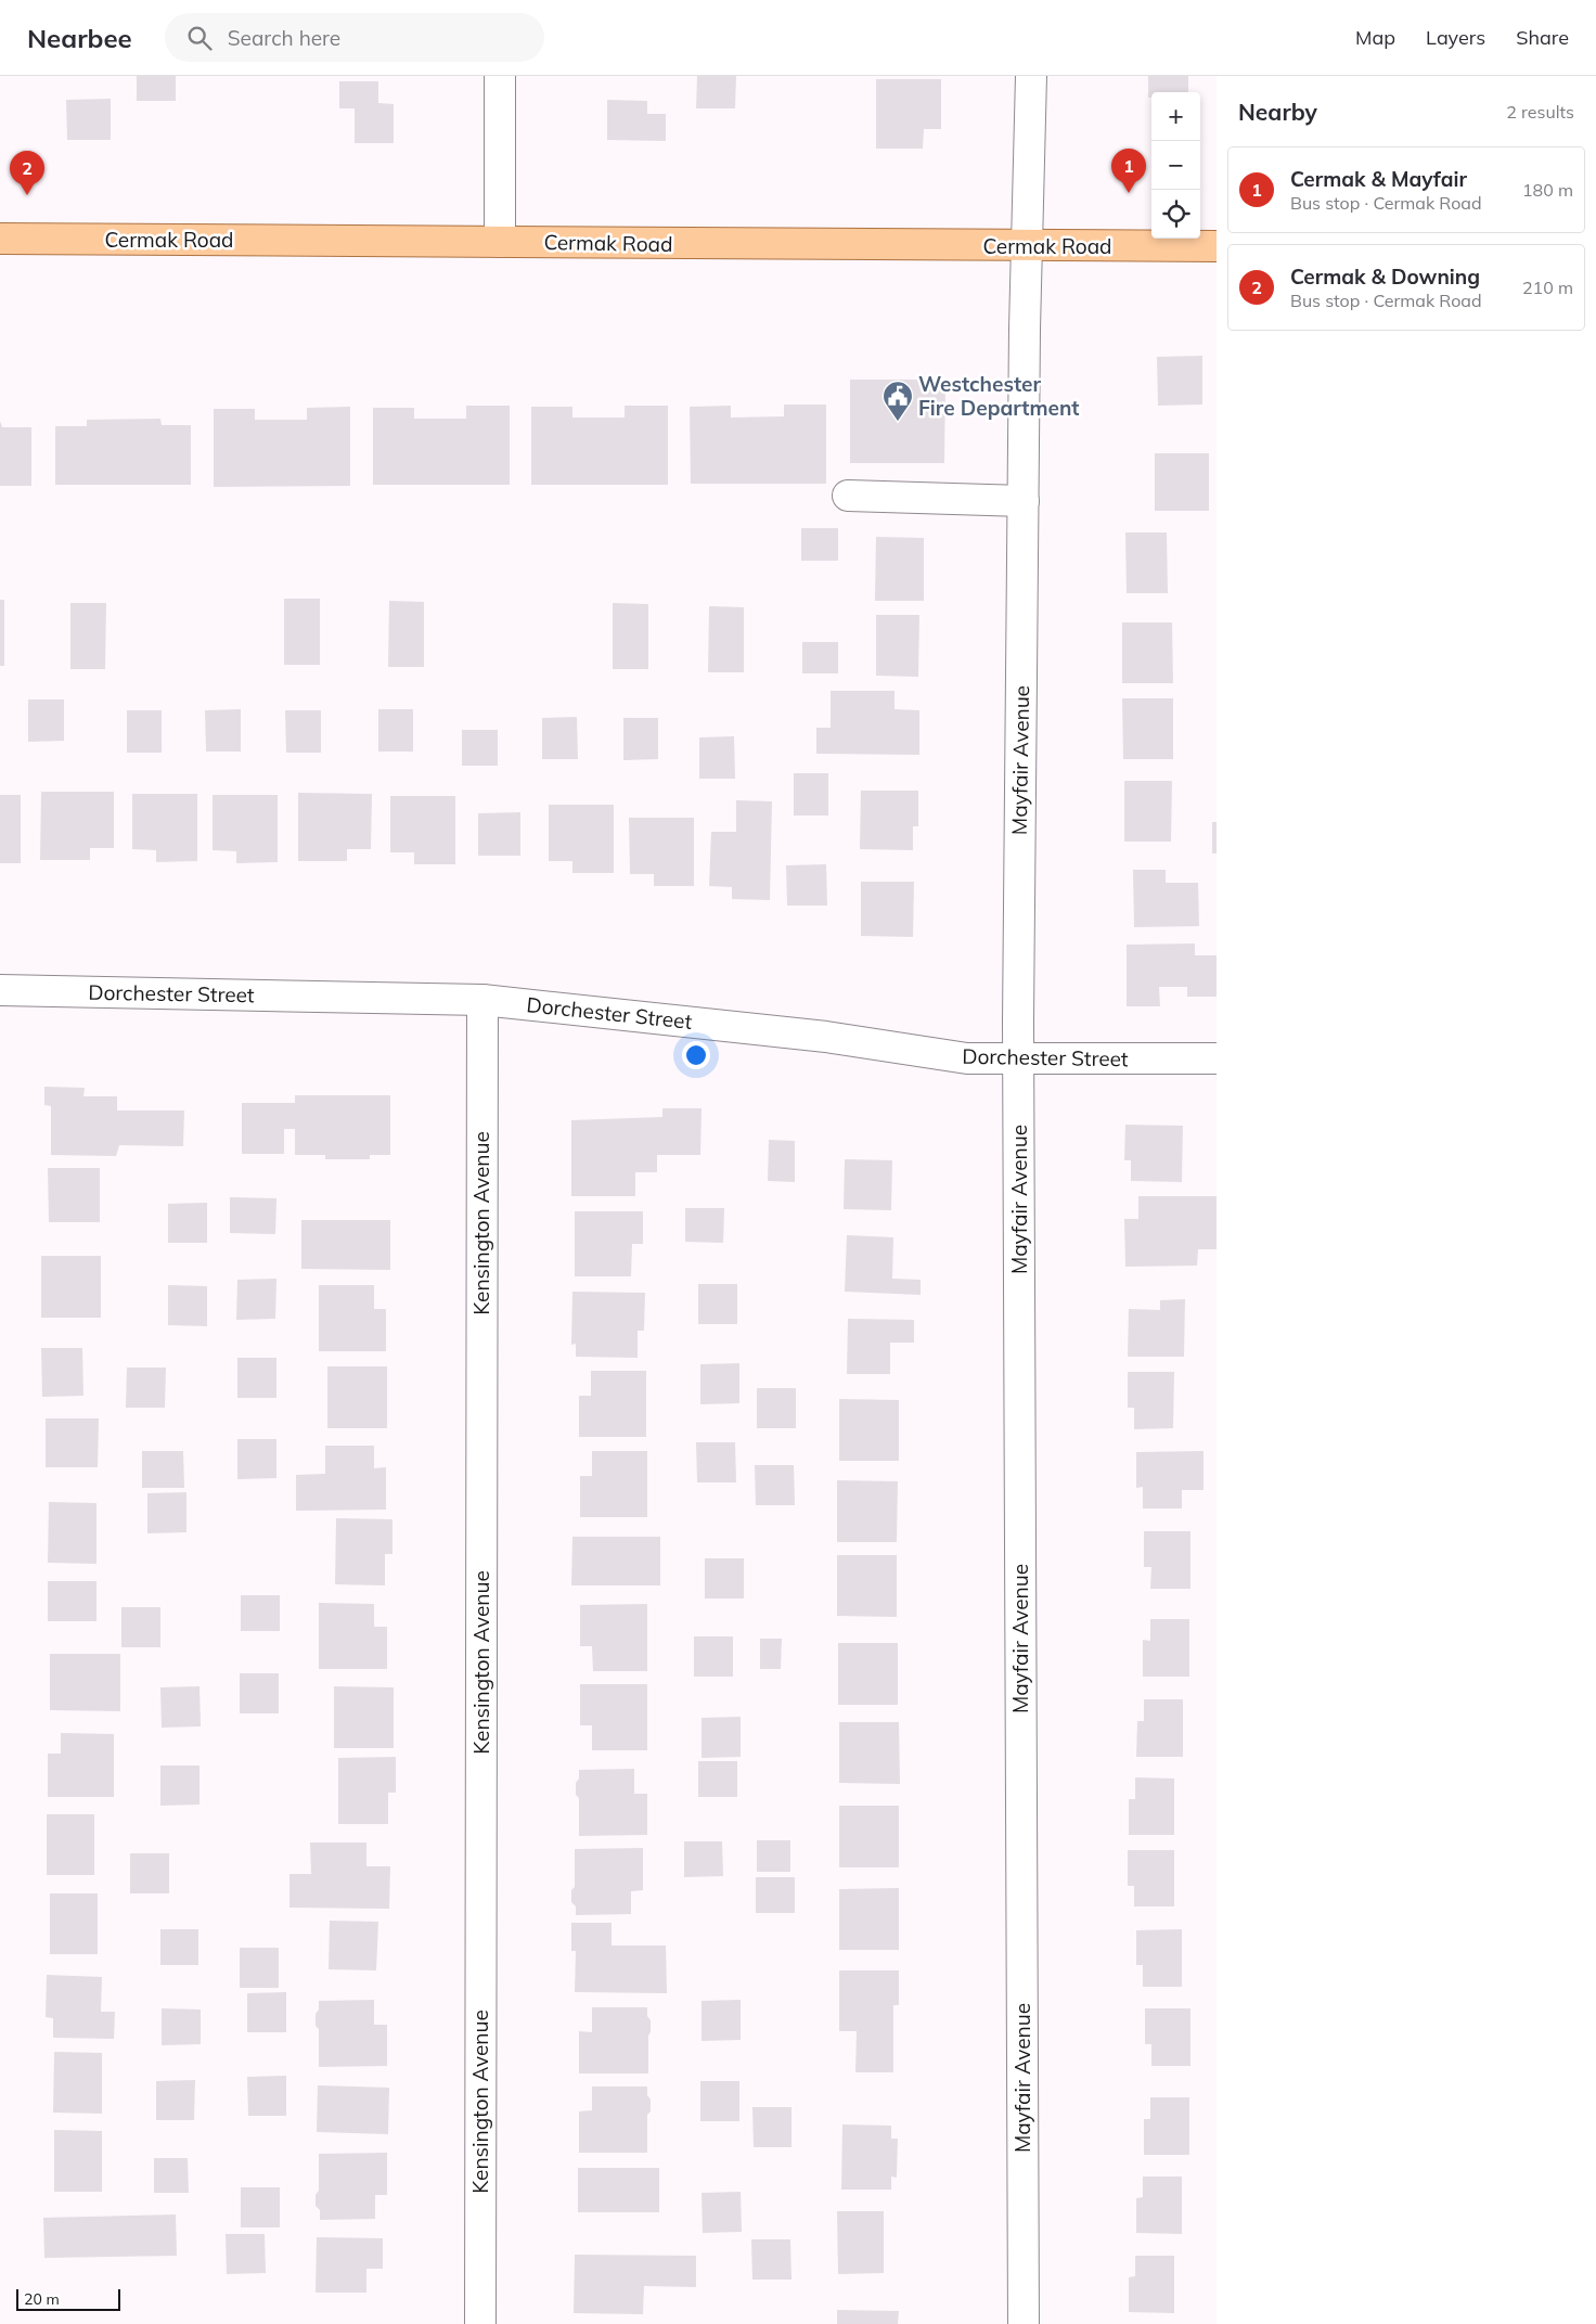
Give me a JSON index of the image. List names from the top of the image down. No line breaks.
{"streets":{"main road":["Cermak Road"],"street":["Mayfair Avenue","Dorchester Street","Kensington Avenue"]},"crossings":[["Cermak Road","Mayfair Avenue"],["Mayfair Avenue","Dorchester Street"],["Dorchester Street","Kensington Avenue"]],"places":{"public building":["Westchester Fire Department"]},"scale_bar":"20 m","page":{"header":"Nearbee","search":"Search here","nav":["Map","Layers","Share"],"heading":["Nearby","2 results"],"map_buttons":["+","−"],"list":[{"mark":"1","name":"Cermak & Mayfair","note":"Bus stop · Cermak Road","value":"180 m"},{"mark":"2","name":"Cermak & Downing","note":"Bus stop · Cermak Road","value":"210 m"}],"pins":["1","2"],"scale":"20 m"}}
